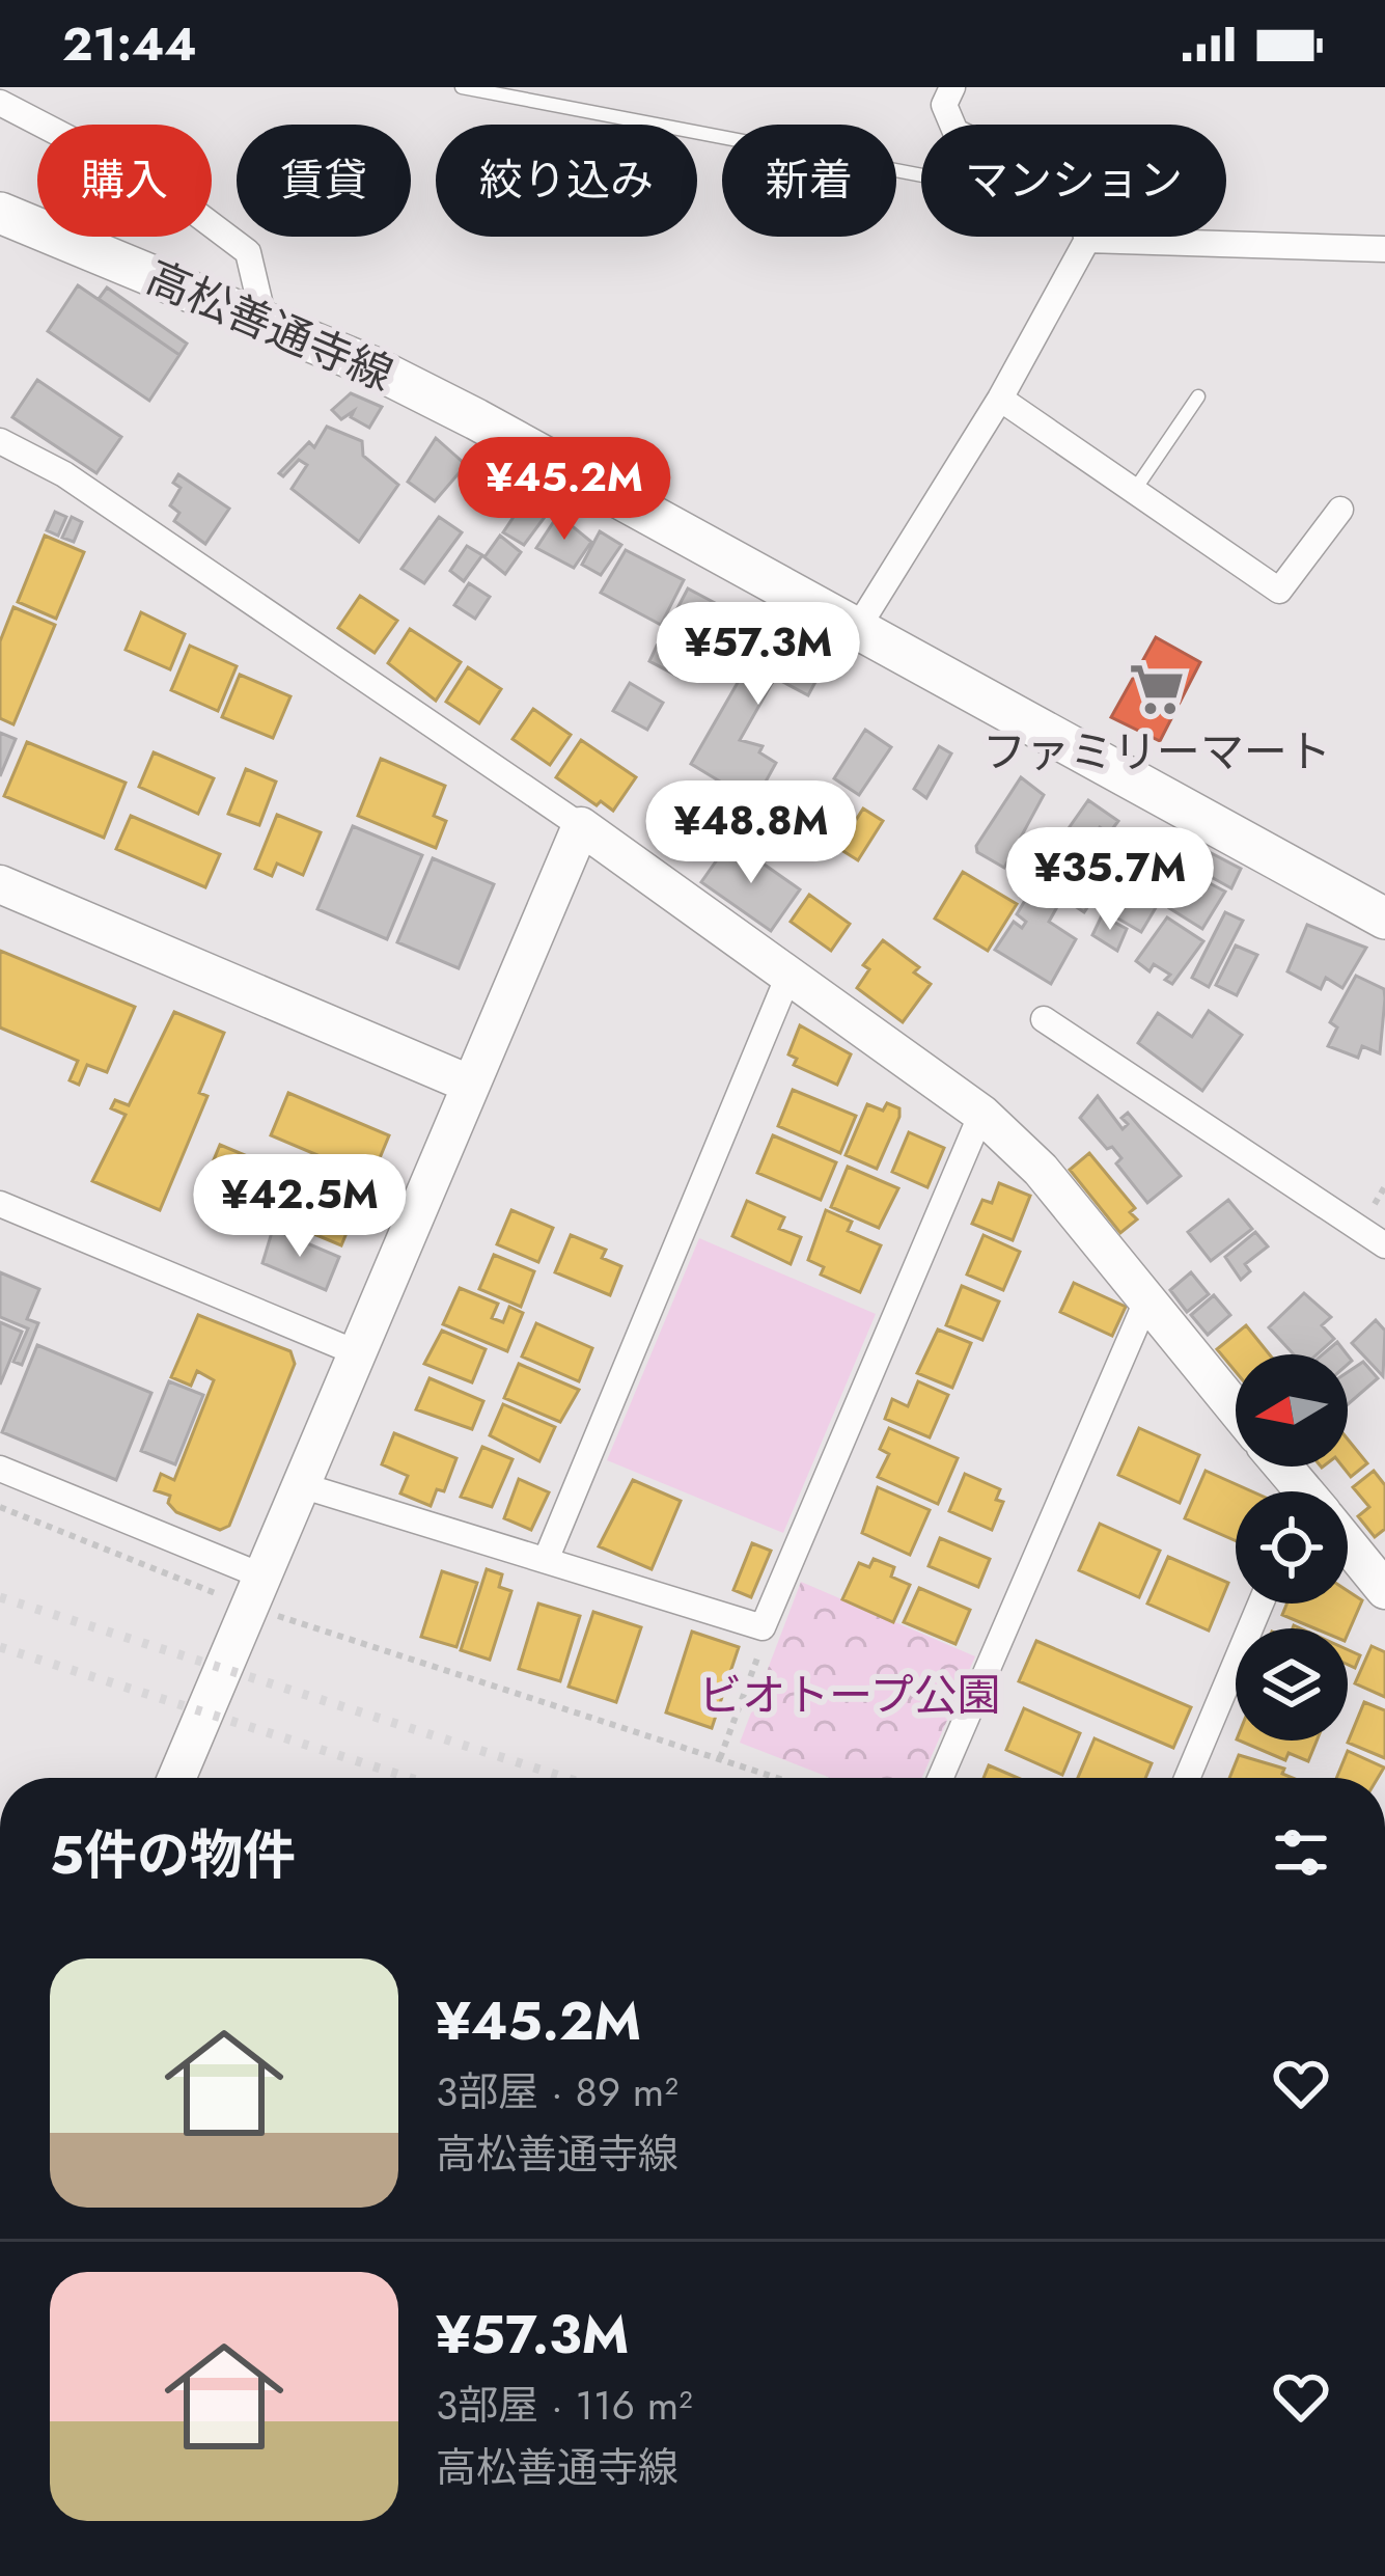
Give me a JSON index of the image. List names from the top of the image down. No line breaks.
{"streets":{"main road":["高松善通寺線"]},"parks":["ビオトープ公園"],"places":{"supermarket":["ファミリーマート"]},"north":"left","page":{"status":"21:44","chip":["購入","賃貸","絞り込み","新着","マンション"],"price":["¥45.2M","¥57.3M","¥48.8M","¥35.7M","¥42.5M"],"heading":"5件の物件","list":[{"name":"¥45.2M","note":"3部屋 · 89 m² · 高松善通寺線"},{"name":"¥57.3M","note":"3部屋 · 116 m² · 高松善通寺線"}]}}
